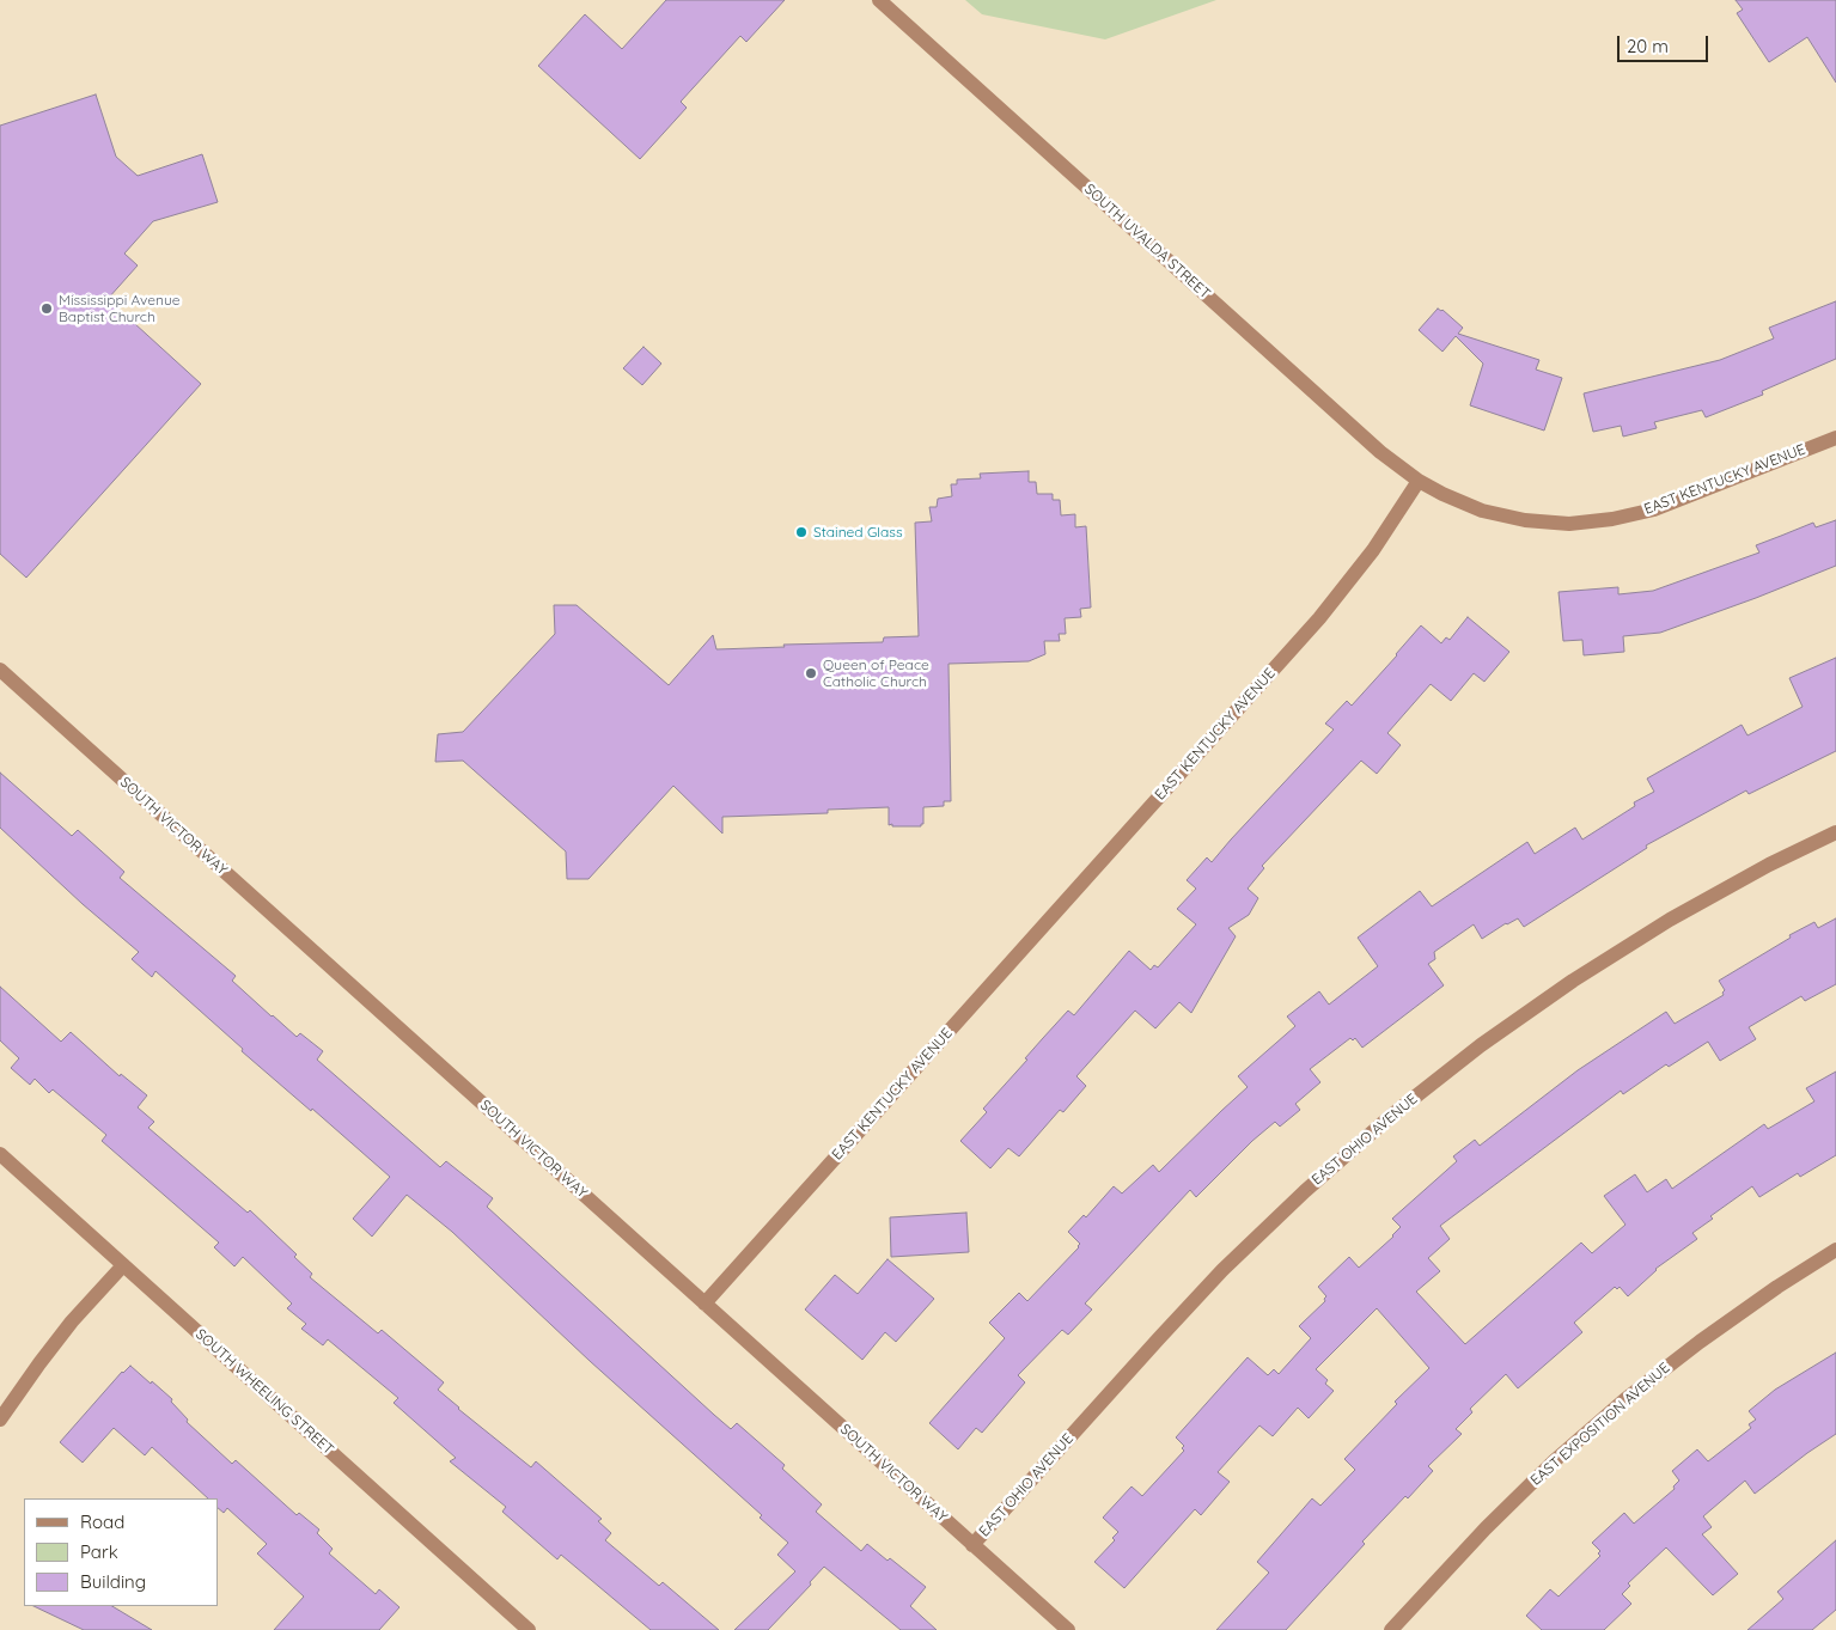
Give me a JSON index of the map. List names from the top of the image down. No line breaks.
{"streets":{"street":["SOUTH UVALDA STREET","EAST KENTUCKY AVENUE","SOUTH VICTOR WAY","EAST OHIO AVENUE","SOUTH WHEELING STREET","EAST EXPOSITION AVENUE"]},"crossings":[["SOUTH UVALDA STREET","EAST KENTUCKY AVENUE"],["EAST KENTUCKY AVENUE","SOUTH VICTOR WAY"],["SOUTH VICTOR WAY","EAST OHIO AVENUE"]],"places":["Mississippi Avenue Baptist Church","Stained Glass","Queen of Peace Catholic Church"],"legend":["Road","Park","Building"],"scale_bar":"20 m"}
